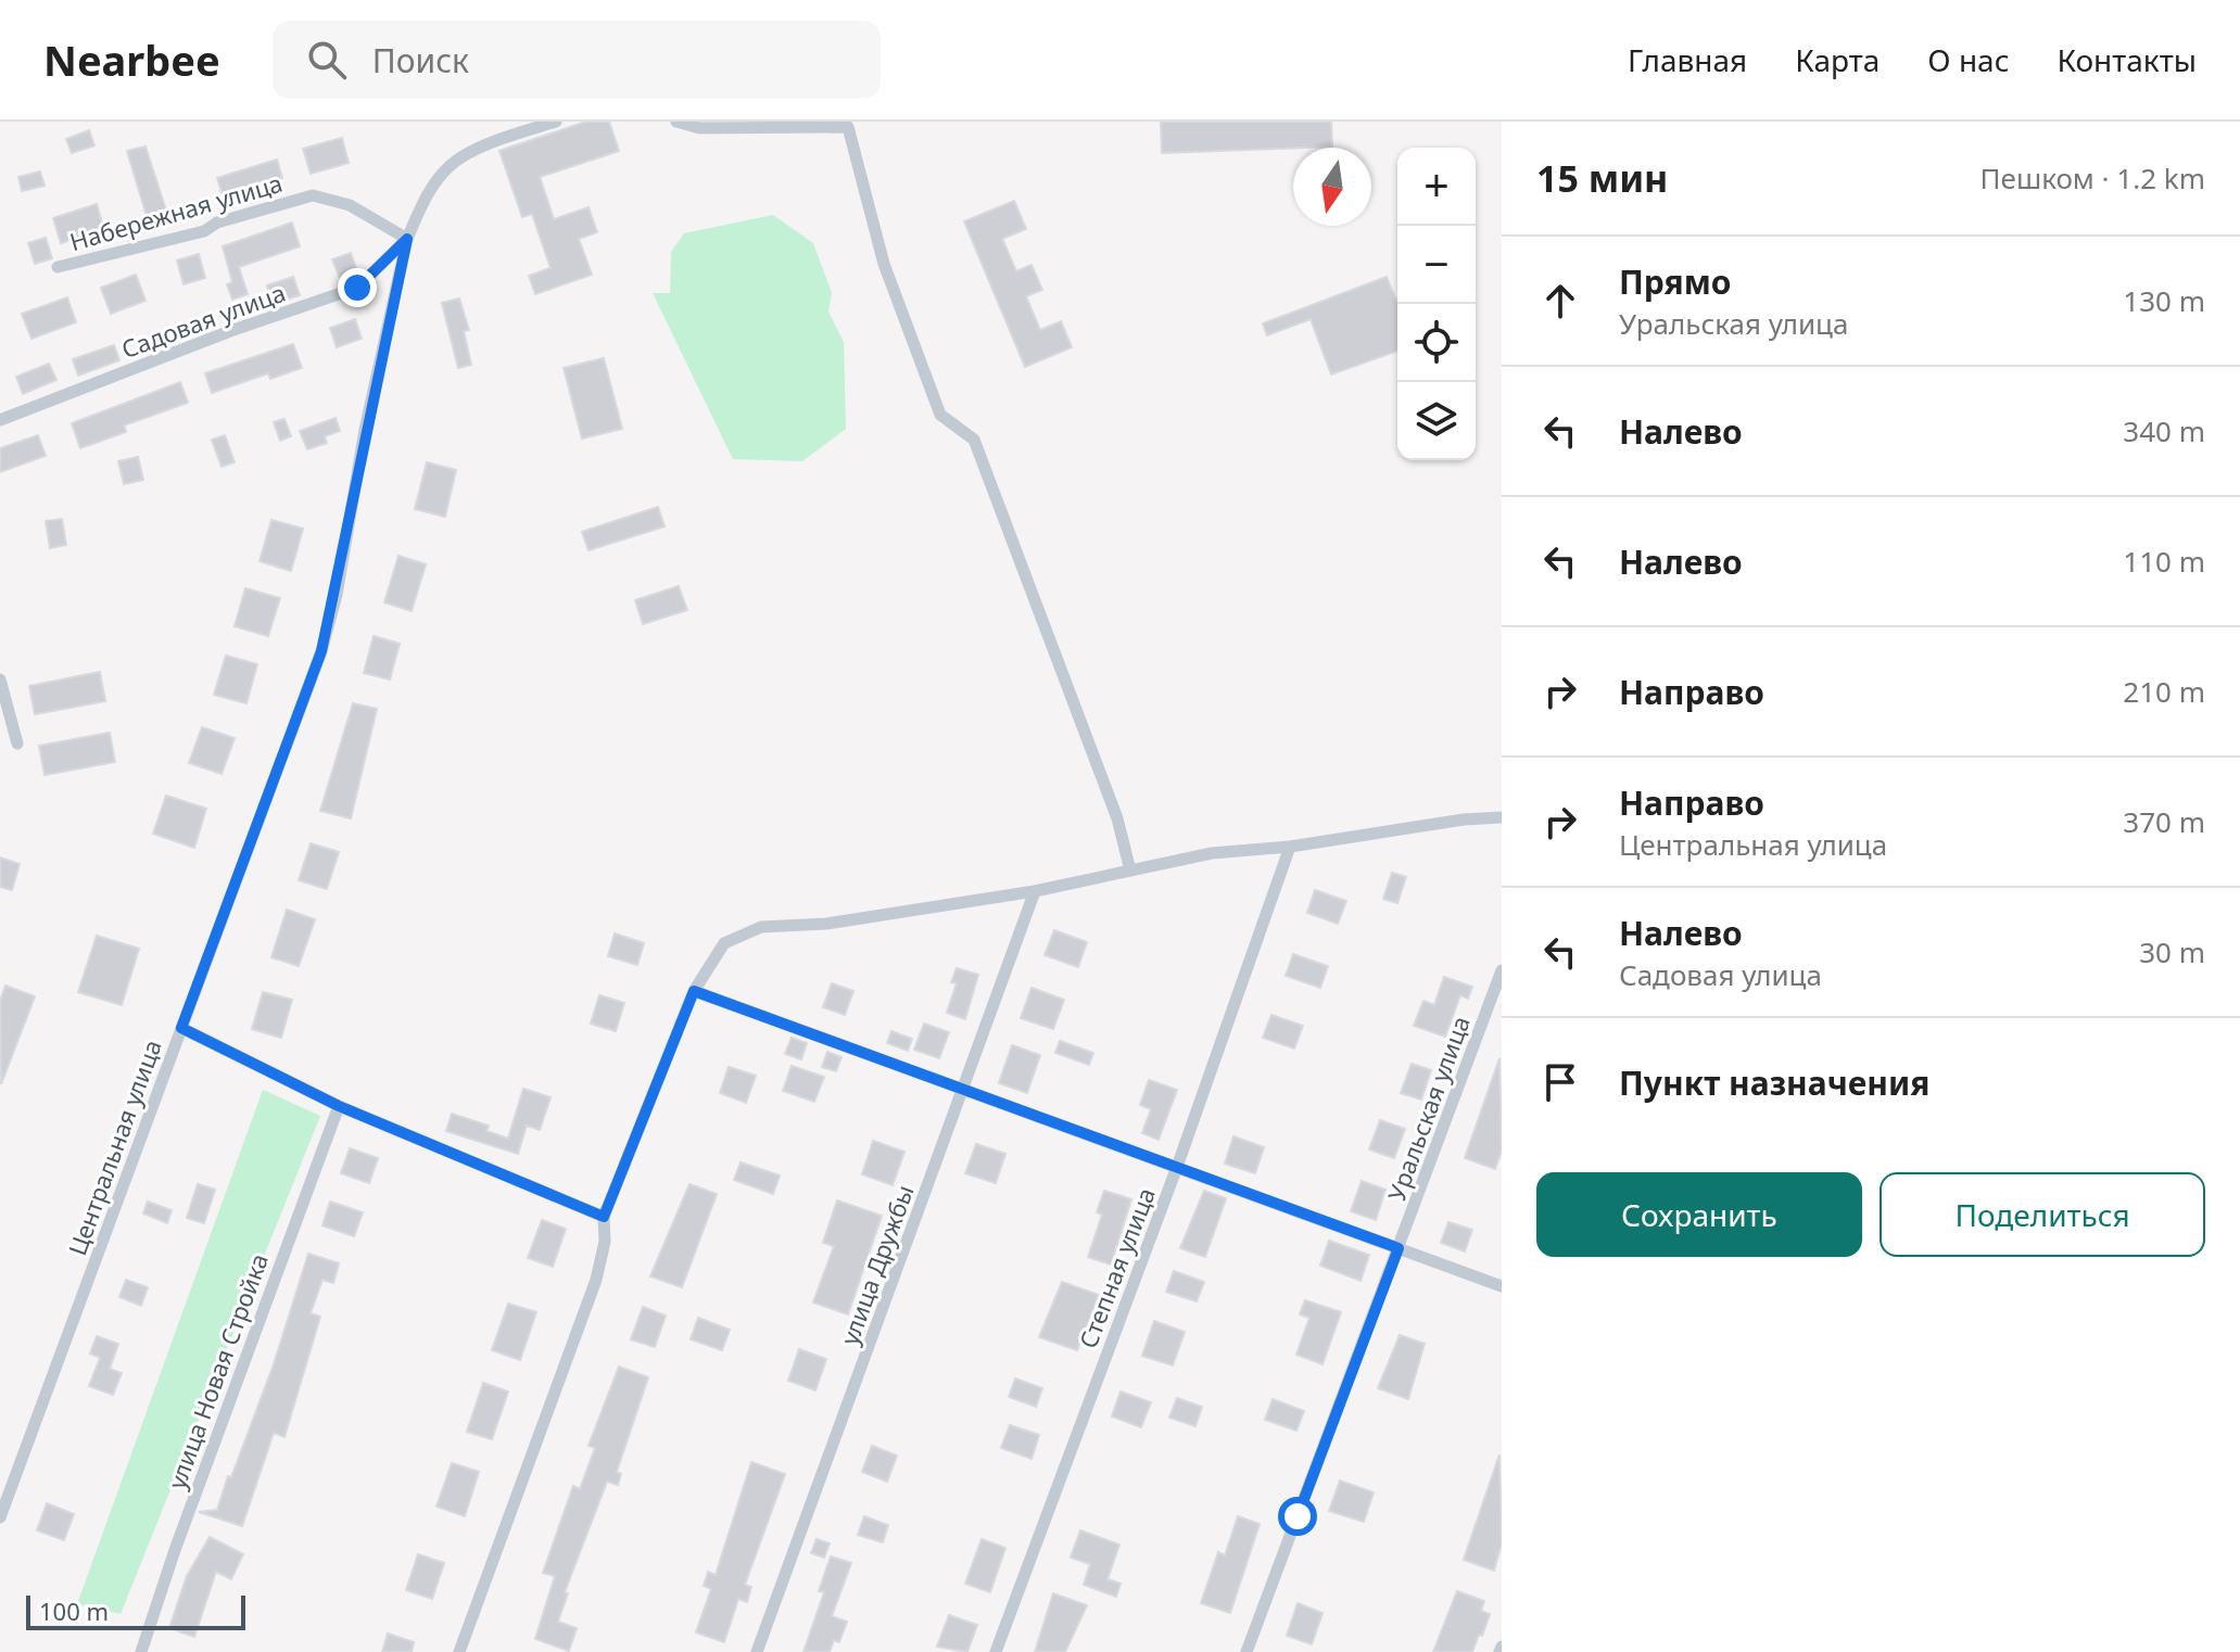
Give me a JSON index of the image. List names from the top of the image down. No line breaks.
{"streets":{"street":["Набережная улица","Садовая улица","Уральская улица","Центральная улица","улица Дружбы","Степная улица","улица Новая Стройка"]},"crossings":[["Набережная улица","Садовая улица"],["Набережная улица","Центральная улица"],["Садовая улица","Центральная улица"]],"scale_bar":"100 m","north":"bottom","page":{"header":"Nearbee","search":"Поиск","nav":["Главная","Карта","О нас","Контакты"],"heading":["15 мин","Пешком · 1.2 km"],"map_buttons":["+","−"],"list":[["Прямо","Уральская улица","130 m"],["Налево","340 m"],["Налево","110 m"],["Направо","210 m"],["Направо","Центральная улица","370 m"],["Налево","Садовая улица","30 m"],"Пункт назначения"],"buttons":["Сохранить","Поделиться"],"scale":"100 m"}}
